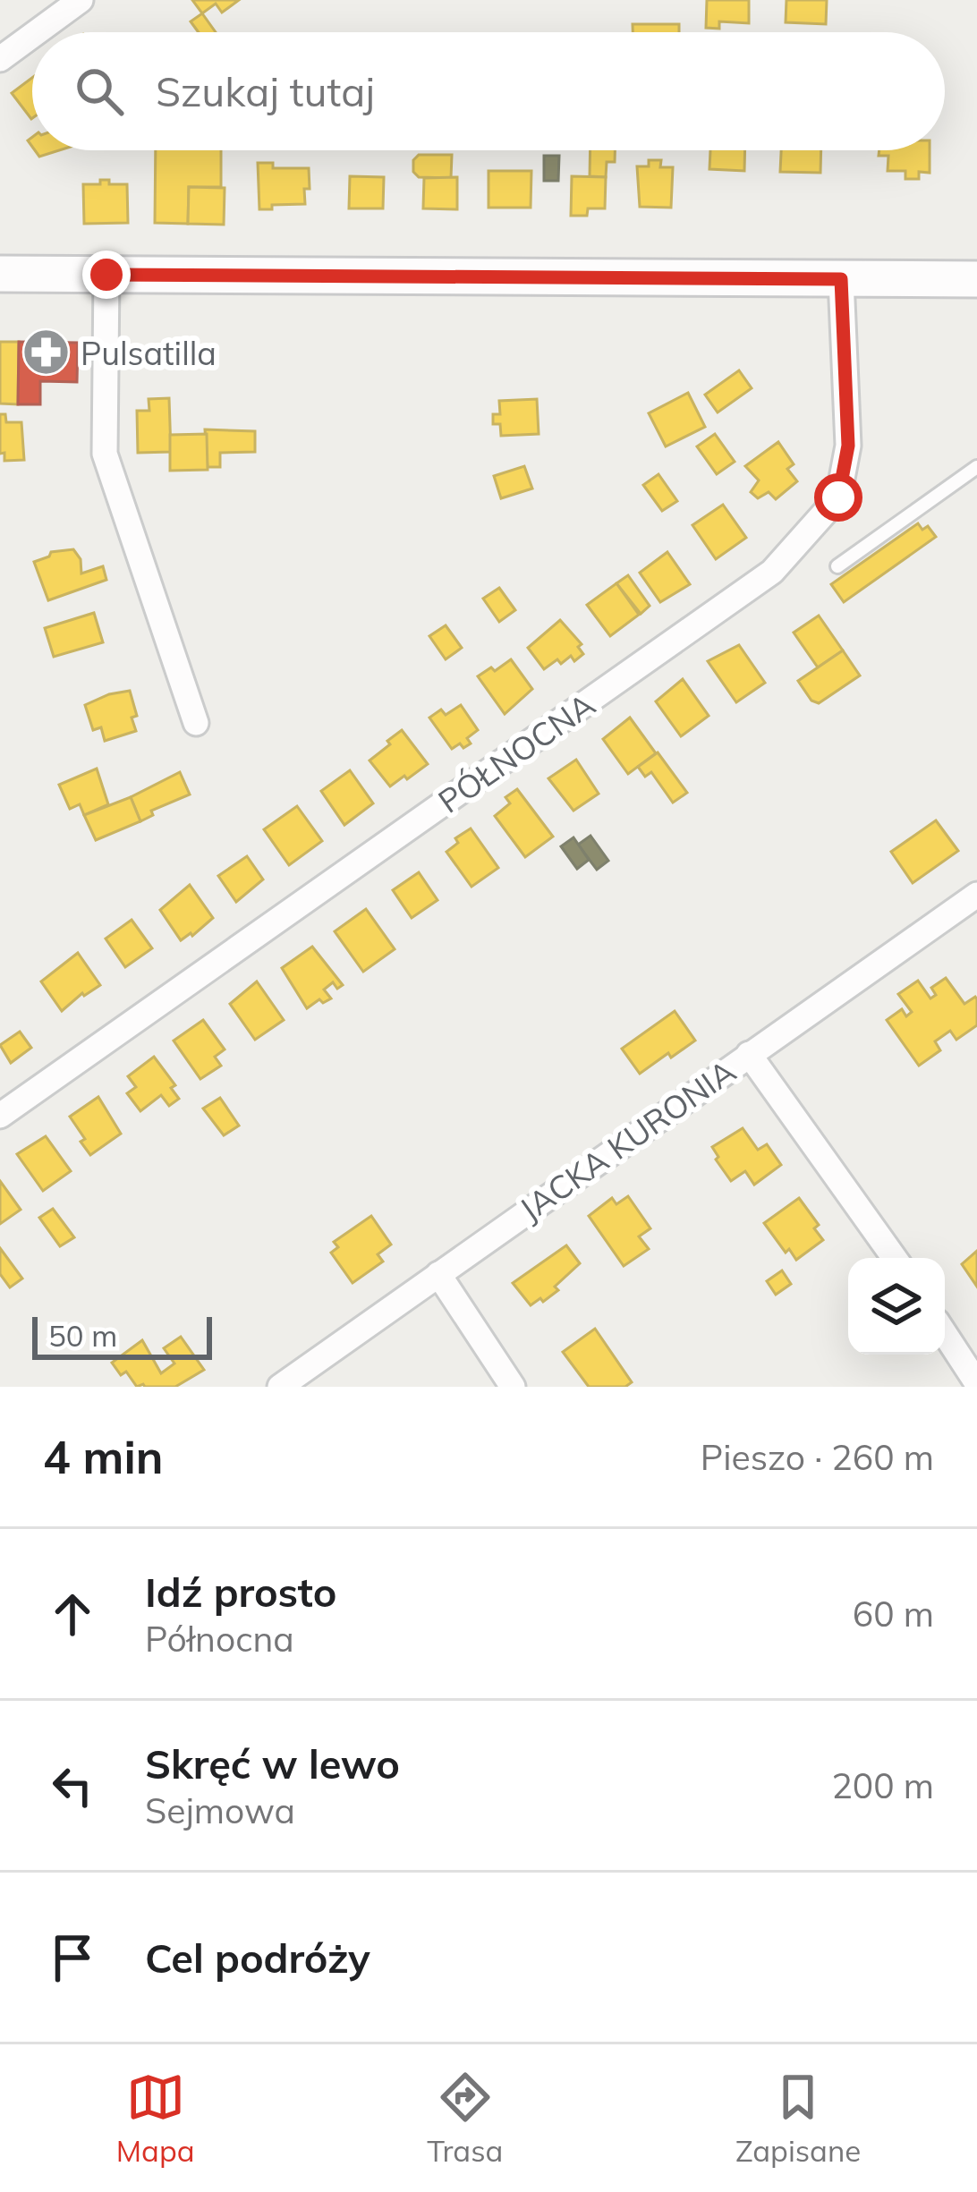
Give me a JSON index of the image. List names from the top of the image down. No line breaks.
{"streets":{"street":["PÓŁNOCNA","JACKA KURONIA"]},"places":{"pharmacy":["Pulsatilla"]},"scale_bar":"50 m","page":{"search":"Szukaj tutaj","scale":"50 m","heading":["4 min","Pieszo · 260 m"],"list":[["Idź prosto","Północna","60 m"],["Skręć w lewo","Sejmowa","200 m"],"Cel podróży"],"nav":["Mapa","Trasa","Zapisane"]}}
